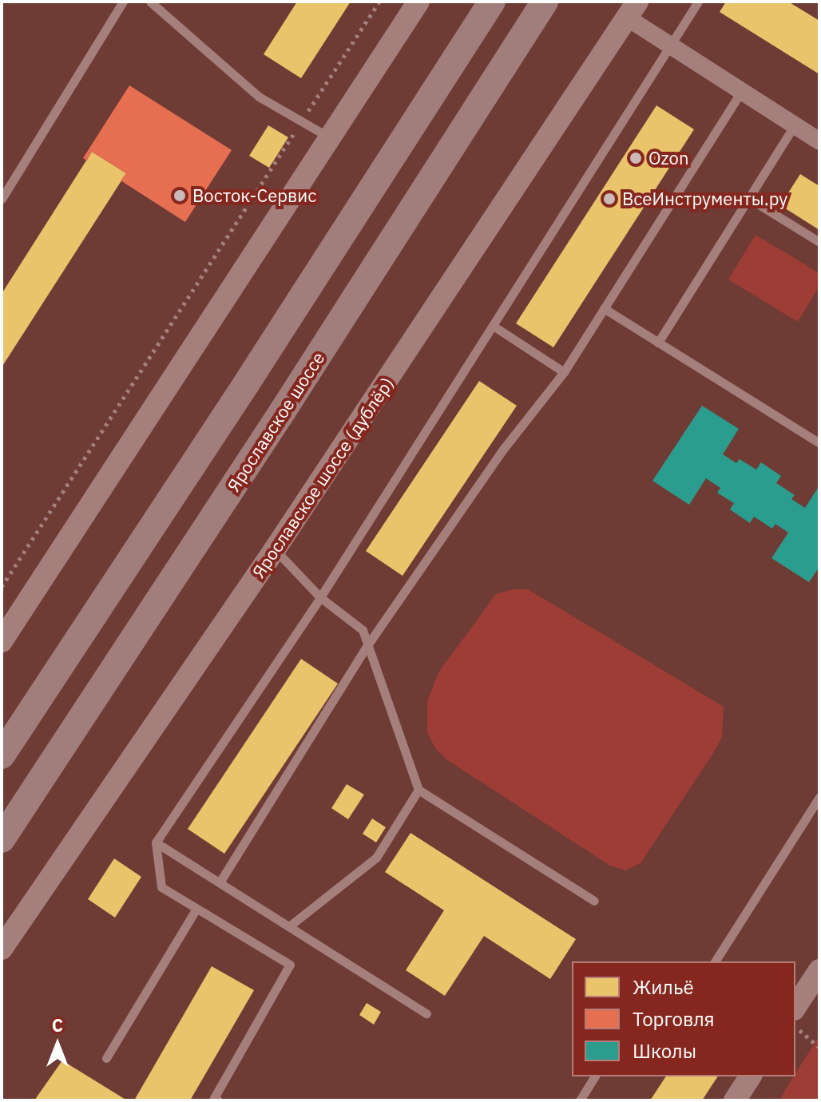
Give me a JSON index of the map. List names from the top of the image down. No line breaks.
{"streets":{"main road":["Ярославское шоссе"],"street":["Ярославское шоссе (дублёр)"]},"places":["Ozon","Восток-Сервис","ВсеИнструменты.ру"],"legend":["Жильё","Торговля","Школы"],"north":"top"}
